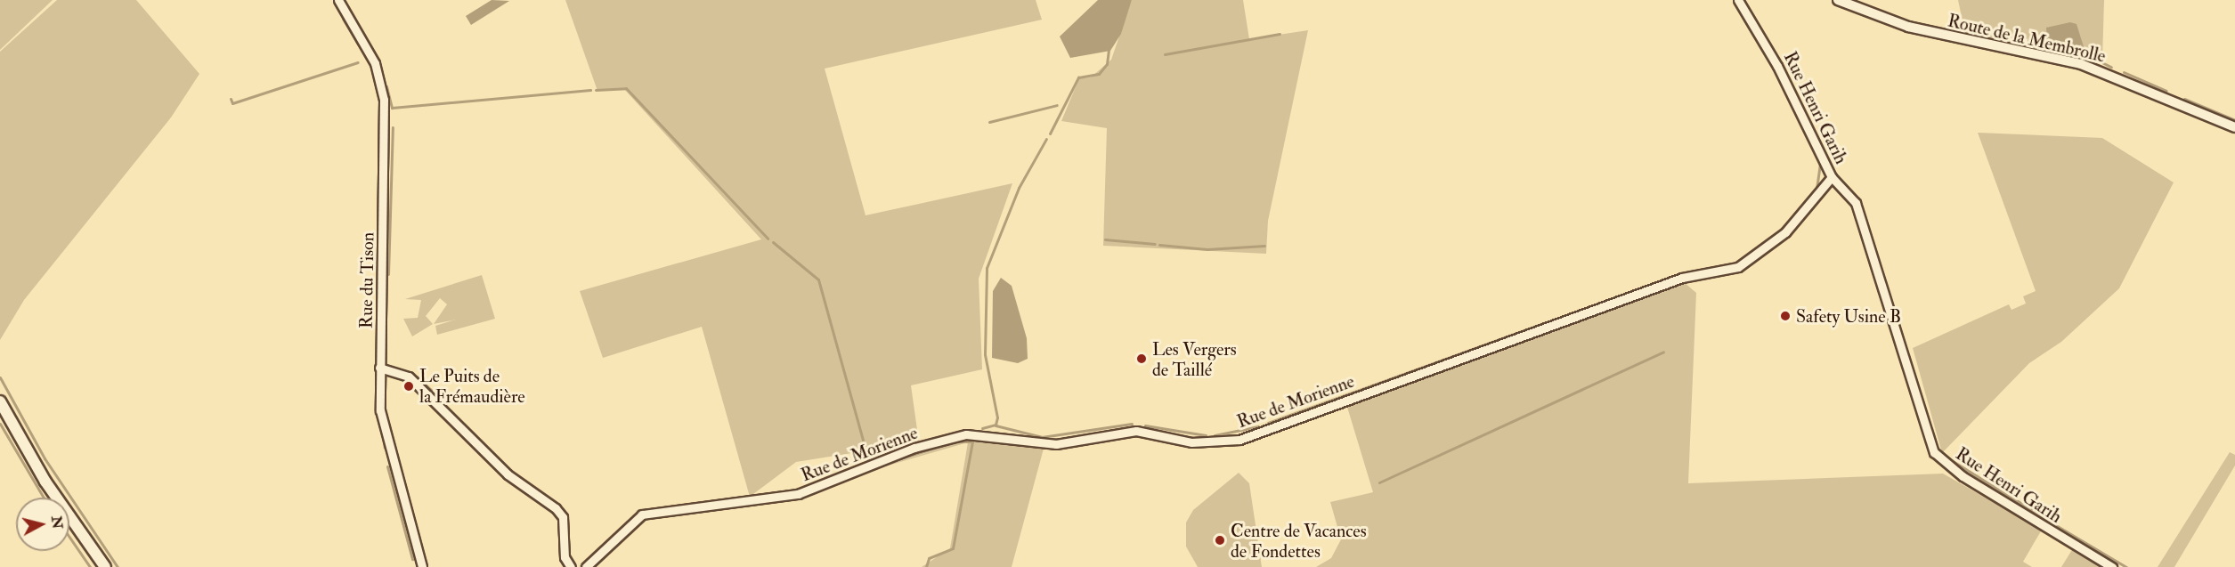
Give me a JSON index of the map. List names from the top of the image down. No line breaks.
{"streets":{"street":["Route de la Membrolle","Rue Henri Garih","Rue du Tison","Rue de Morienne"]},"crossings":[["Rue Henri Garih","Rue de Morienne"]],"places":["Safety Usine B","Les Vergers de Taillé","Le Puits de la Frémaudière","Centre de Vacances de Fondettes"],"north":"right"}
